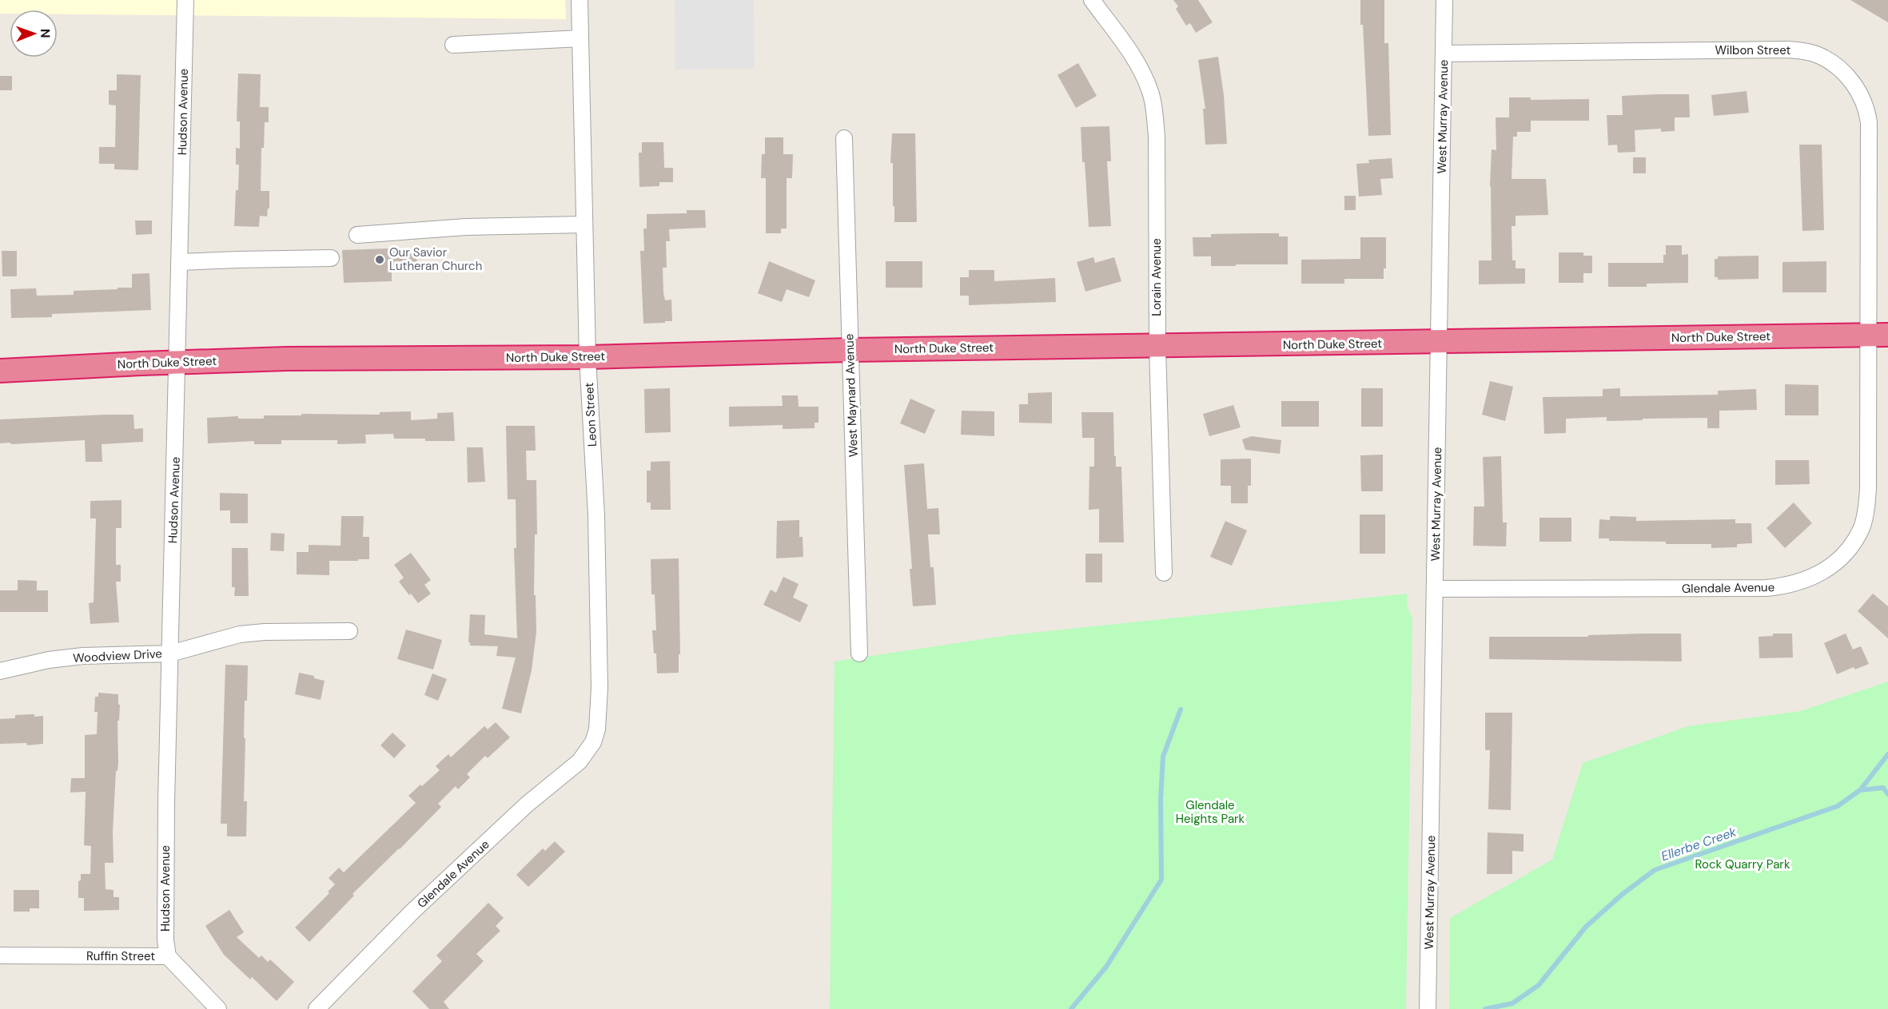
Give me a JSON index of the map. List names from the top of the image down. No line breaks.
{"streets":{"highway":["North Duke Street"],"street":["Wilbon Street","Hudson Avenue","West Murray Avenue","Lorain Avenue","West Maynard Avenue","Leon Street","Glendale Avenue","Woodview Drive","Ruffin Street"]},"crossings":[["Wilbon Street","West Murray Avenue"],["Wilbon Street","North Duke Street"],["Wilbon Street","Glendale Avenue"],["Hudson Avenue","North Duke Street"],["Hudson Avenue","Woodview Drive"],["Hudson Avenue","Ruffin Street"],["West Murray Avenue","North Duke Street"],["West Murray Avenue","Glendale Avenue"],["Lorain Avenue","North Duke Street"],["North Duke Street","West Maynard Avenue"],["North Duke Street","Leon Street"],["North Duke Street","Glendale Avenue"],["Leon Street","Glendale Avenue"]],"water":["Ellerbe Creek"],"parks":["Glendale Heights Park","Rock Quarry Park"],"places":["Our Savior Lutheran Church"],"north":"right"}
